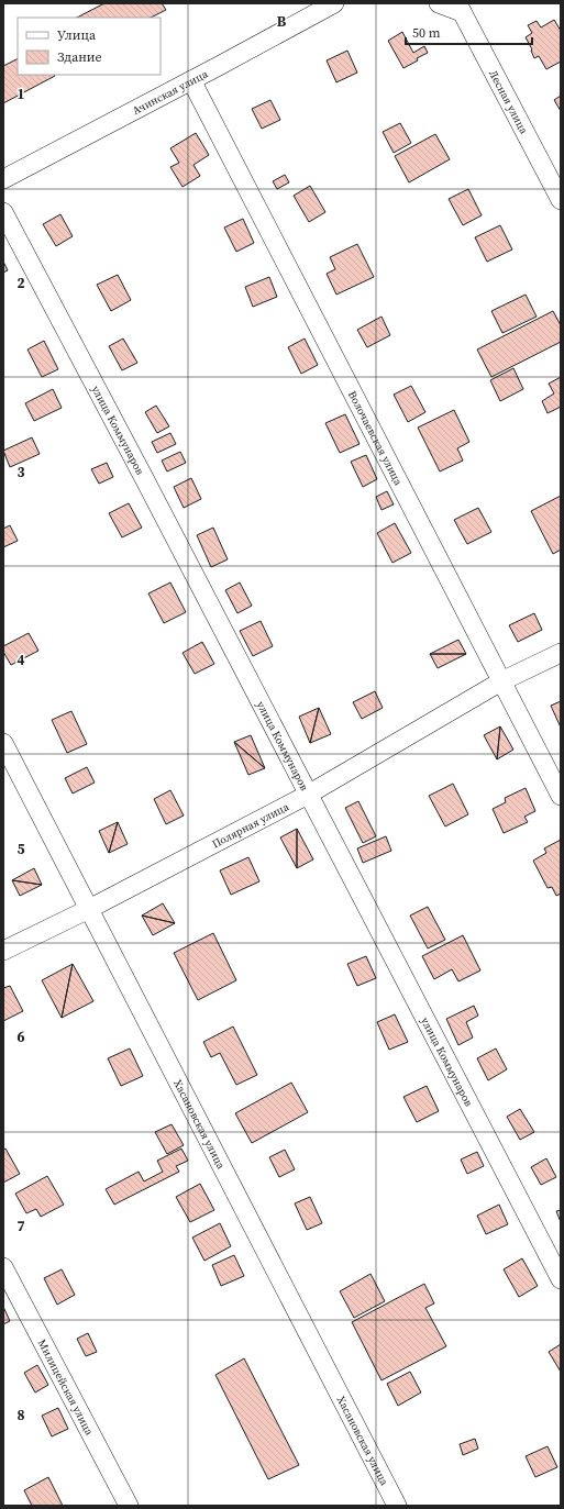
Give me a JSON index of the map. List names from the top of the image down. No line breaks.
{"streets":{"street":["Ачинская улица","Лесная улица","улица Коммунаров","Волочаевская улица","Полярная улица","Хасановская улица","Милицейская улица"]},"crossings":[["Ачинская улица","Волочаевская улица"],["улица Коммунаров","Полярная улица"],["Волочаевская улица","Полярная улица"],["Полярная улица","Хасановская улица"]],"legend":["Улица","Здание"],"scale_bar":"50 m","grid":{"columns":["B"],"rows":["1","2","3","4","5","6","7","8"]}}
